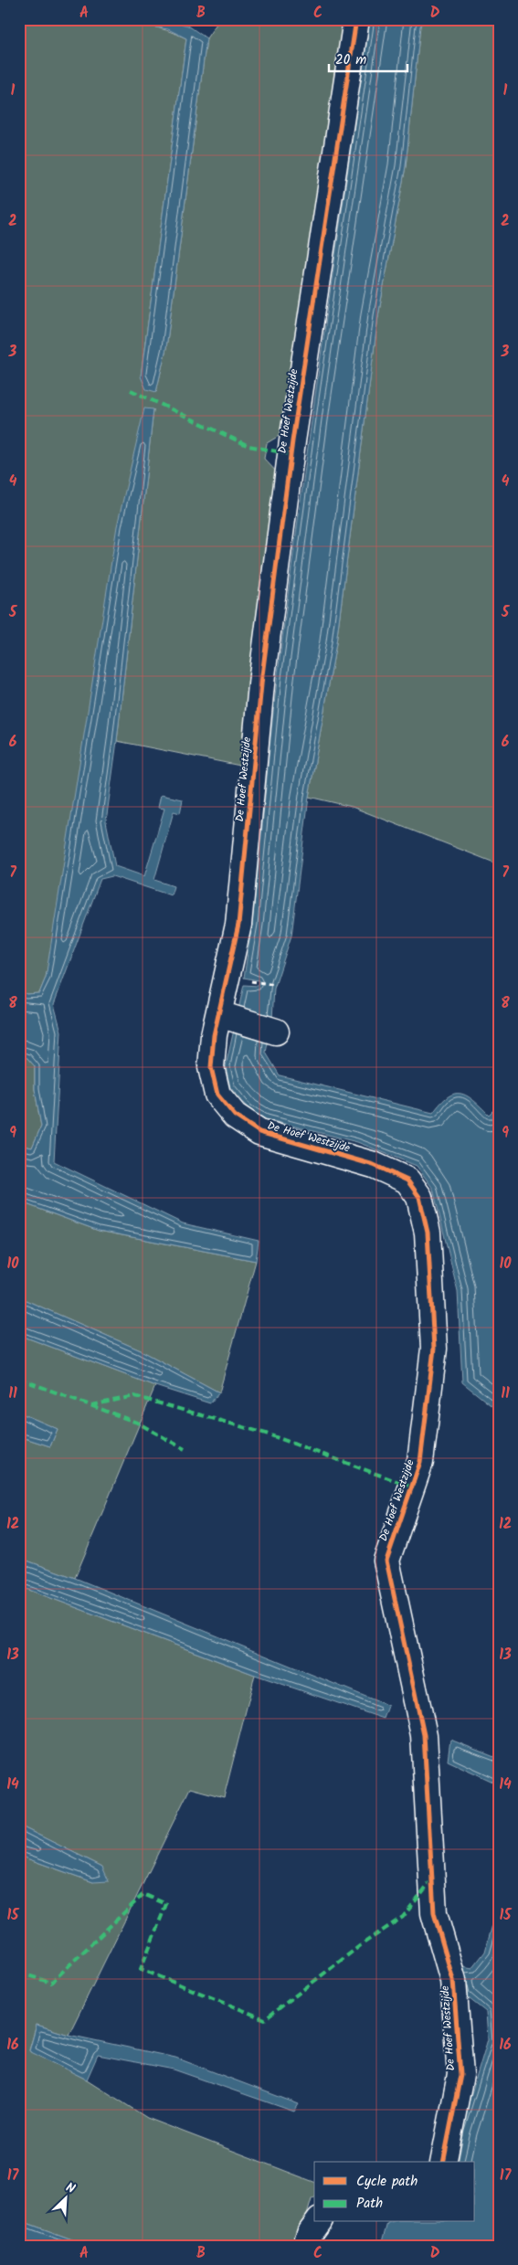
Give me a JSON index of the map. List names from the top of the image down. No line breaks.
{"streets":{"street":["De Hoef Westzijde"]},"legend":["Cycle path","Path"],"scale_bar":"20 m","north":"top right","grid":{"columns":["A","B","C","D"],"rows":["1","2","3","4","5","6","7","8","9","10","11","12","13","14","15","16","17"]}}
